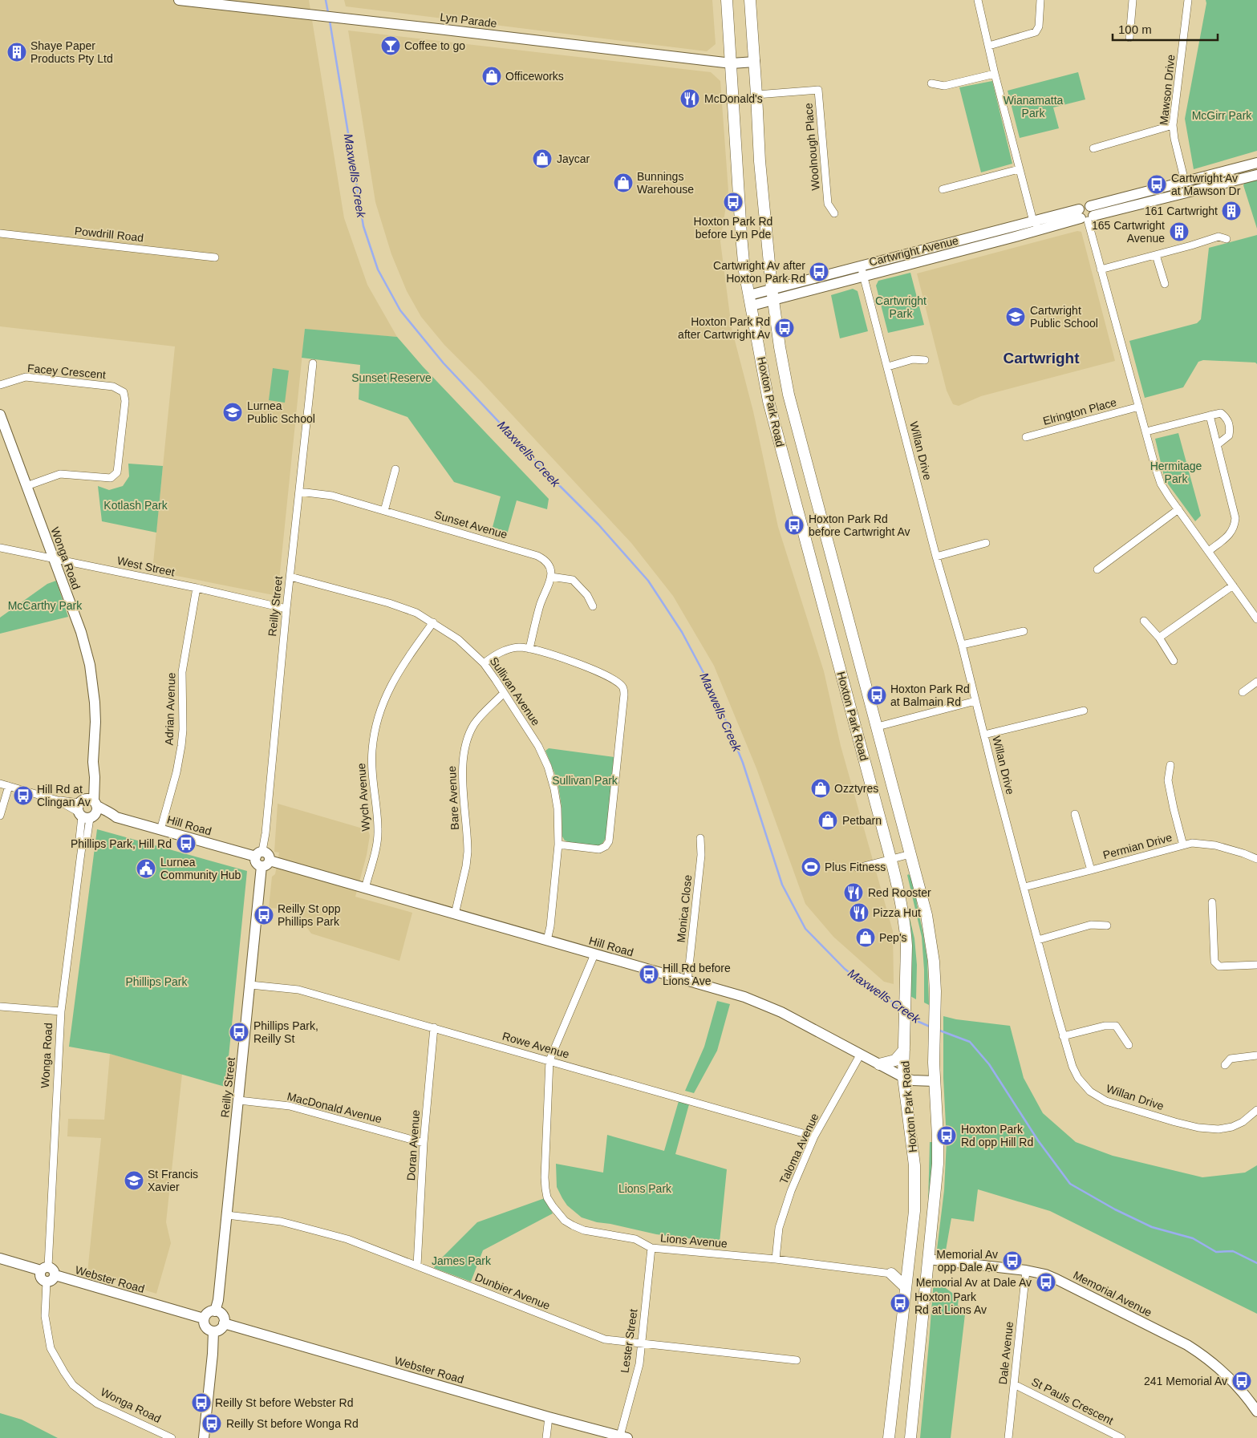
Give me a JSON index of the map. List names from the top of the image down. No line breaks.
{"streets":{"main road":["Hoxton Park Road"],"street":["Lyn Parade","Mawson Drive","Woolnough Place","Powdrill Road","Cartwright Avenue","Facey Crescent","Elrington Place","Willan Drive","Sunset Avenue","Wonga Road","West Street","Reilly Street","Sullivan Avenue","Adrian Avenue","Wych Avenue","Bare Avenue","Hill Road","Permian Drive","Monica Close","Rowe Avenue","MacDonald Avenue","Doran Avenue","Taloma Avenue","Lions Avenue","Webster Road","Dunbier Avenue","Memorial Avenue","Lester Street","Dale Avenue","St Pauls Crescent"]},"crossings":[["Lyn Parade","Hoxton Park Road"],["Woolnough Place","Hoxton Park Road"],["Cartwright Avenue","Hoxton Park Road"],["Cartwright Avenue","Willan Drive"],["Facey Crescent","Wonga Road"],["Hoxton Park Road","Hill Road"],["Hoxton Park Road","Memorial Avenue"],["Willan Drive","Permian Drive"],["Sunset Avenue","Reilly Street"],["Wonga Road","West Street"],["Wonga Road","Hill Road"],["Wonga Road","Webster Road"],["West Street","Reilly Street"],["West Street","Adrian Avenue"],["Reilly Street","Sullivan Avenue"],["Reilly Street","Hill Road"],["Reilly Street","Rowe Avenue"],["Reilly Street","MacDonald Avenue"],["Reilly Street","Webster Road"],["Reilly Street","Dunbier Avenue"],["Sullivan Avenue","Wych Avenue"],["Sullivan Avenue","Bare Avenue"],["Sullivan Avenue","Hill Road"],["Adrian Avenue","Hill Road"],["Wych Avenue","Hill Road"],["Bare Avenue","Hill Road"],["Hill Road","Monica Close"],["Hill Road","Taloma Avenue"],["Hill Road","Lions Avenue"],["Rowe Avenue","Doran Avenue"],["Rowe Avenue","Taloma Avenue"],["Rowe Avenue","Lions Avenue"],["MacDonald Avenue","Doran Avenue"],["Doran Avenue","Dunbier Avenue"],["Taloma Avenue","Lions Avenue"],["Lions Avenue","Lester Street"],["Webster Road","Lester Street"],["Dunbier Avenue","Lester Street"],["Memorial Avenue","Dale Avenue"],["Dale Avenue","St Pauls Crescent"]],"districts":["Cartwright"],"water":["Maxwells Creek"],"parks":["Wianamatta Park","McGirr Park","Cartwright Park","Sunset Reserve","Hermitage Park","Kotlash Park","McCarthy Park","Sullivan Park","Phillips Park","Lions Park","James Park"],"places":{"bar":["Coffee to go"],"building":["Shaye Paper Products Pty Ltd","161 Cartwright","165 Cartwright Avenue"],"shop":["Officeworks","Jaycar","Bunnings Warehouse","Ozztyres","Petbarn","Pep's"],"restaurant":["McDonald's","Red Rooster","Pizza Hut"],"bus stop":["Cartwright Av at Mawson Dr","Hoxton Park Rd before Lyn Pde","Cartwright Av after Hoxton Park Rd","Hoxton Park Rd after Cartwright Av","Hoxton Park Rd before Cartwright Av","Hoxton Park Rd at Balmain Rd","Hill Rd at Clingan Av","Phillips Park, Hill Rd","Reilly St opp Phillips Park","Hill Rd before Lions Ave","Phillips Park, Reilly St","Hoxton Park Rd opp Hill Rd","Memorial Av opp Dale Av","Memorial Av at Dale Av","Hoxton Park Rd at Lions Av","241 Memorial Av","Reilly St before Webster Rd","Reilly St before Wonga Rd"],"school or university":["Cartwright Public School","Lurnea Public School","St Francis Xavier"],"sports":["Plus Fitness"],"public building":["Lurnea Community Hub"]},"scale_bar":"100 m"}
